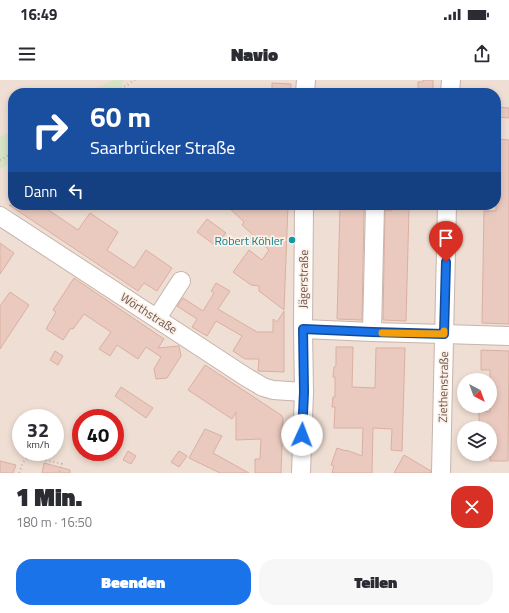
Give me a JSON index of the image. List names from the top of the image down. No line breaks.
{"streets":{"street":["Jägerstraße","Wörthstraße","Ziethenstraße"]},"crossings":[["Jägerstraße","Wörthstraße"]],"places":["Robert Köhler"],"north":"bottom right","page":{"status":"16:49","header":"Navio","turn":["60 m","Saarbrücker Straße"],"then":"Dann","speed":"32 km/h","limit":"40","heading":["1 Min.","180 m · 16:50"],"buttons":["Beenden","Teilen"]}}
